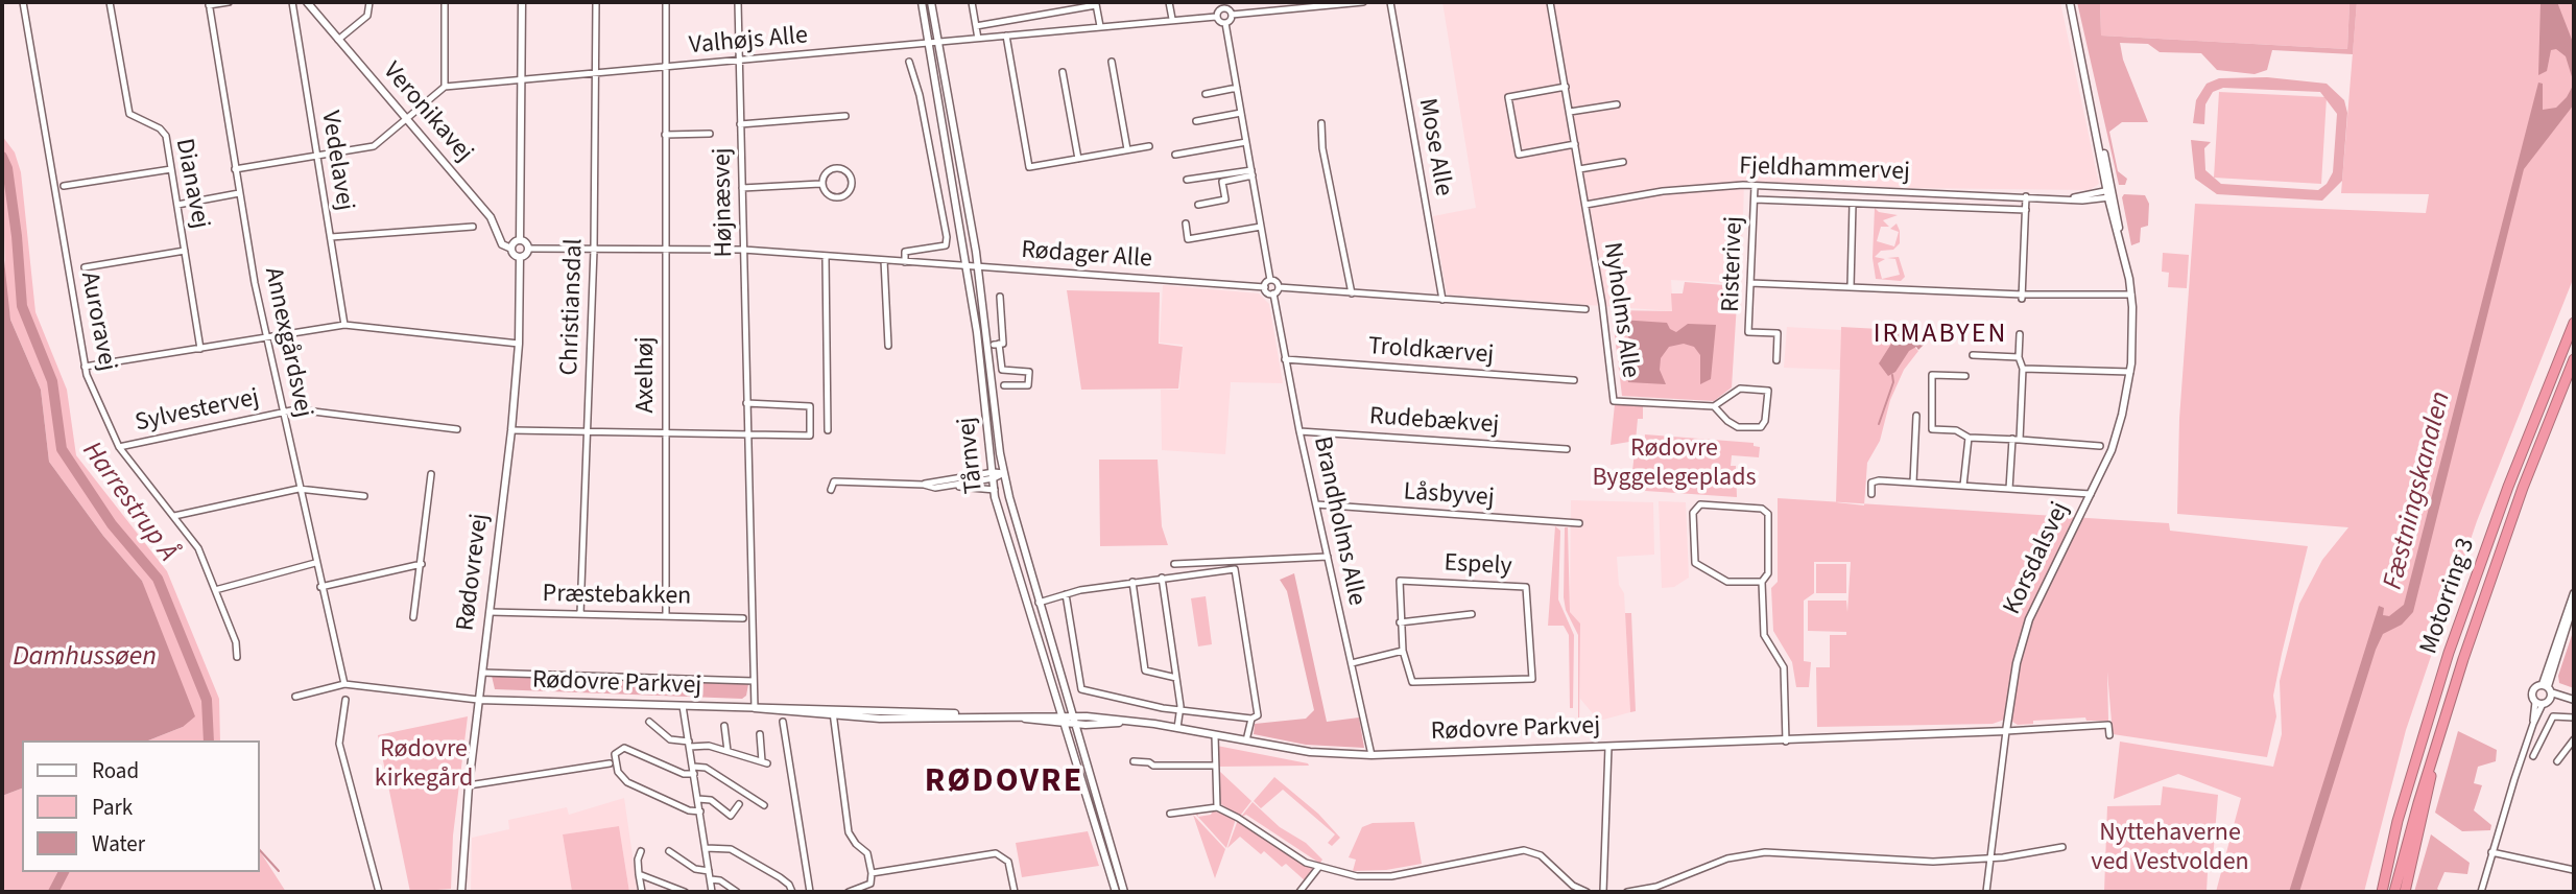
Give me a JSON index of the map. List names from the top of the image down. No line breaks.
{"streets":{"highway":["Motorring 3"],"street":["Valhøjs Alle","Veronikavej","Mose Alle","Vedelavej","Fjeldhammervej","Dianavej","Højnæsvej","Rødager Alle","Risterivej","Christiansdal","Nyholms Alle","Auroravej","Annexgårdsvej","Troldkærvej","Axelhøj","Sylvestervej","Rudebækvej","Tårnvej","Låsbyvej","Brandholms Alle","Korsdalsvej","Espely","Rødovrevej","Præstebakken","Rødovre Parkvej"]},"crossings":[["Valhøjs Alle","Højnæsvej"],["Valhøjs Alle","Christiansdal"],["Valhøjs Alle","Axelhøj"],["Valhøjs Alle","Tårnvej"],["Veronikavej","Rødager Alle"],["Veronikavej","Rødovrevej"],["Fjeldhammervej","Risterivej"],["Fjeldhammervej","Nyholms Alle"],["Fjeldhammervej","Korsdalsvej"],["Højnæsvej","Rødager Alle"],["Højnæsvej","Rødovre Parkvej"],["Rødager Alle","Christiansdal"],["Rødager Alle","Axelhøj"],["Rødager Alle","Tårnvej"],["Rødager Alle","Rødovrevej"],["Christiansdal","Præstebakken"],["Auroravej","Sylvestervej"],["Annexgårdsvej","Sylvestervej"],["Troldkærvej","Brandholms Alle"],["Axelhøj","Præstebakken"],["Rudebækvej","Brandholms Alle"],["Tårnvej","Rødovre Parkvej"],["Låsbyvej","Brandholms Alle"],["Brandholms Alle","Rødovre Parkvej"],["Korsdalsvej","Rødovre Parkvej"],["Rødovrevej","Præstebakken"],["Rødovrevej","Rødovre Parkvej"]],"districts":["IRMABYEN","RØDOVRE"],"water":["Fæstningskanalen","Harrestrup Å","Damhussøen"],"parks":["Rødovre Byggelegeplads","Rødovre kirkegård","Nyttehaverne ved Vestvolden"],"legend":["Road","Park","Water"]}
